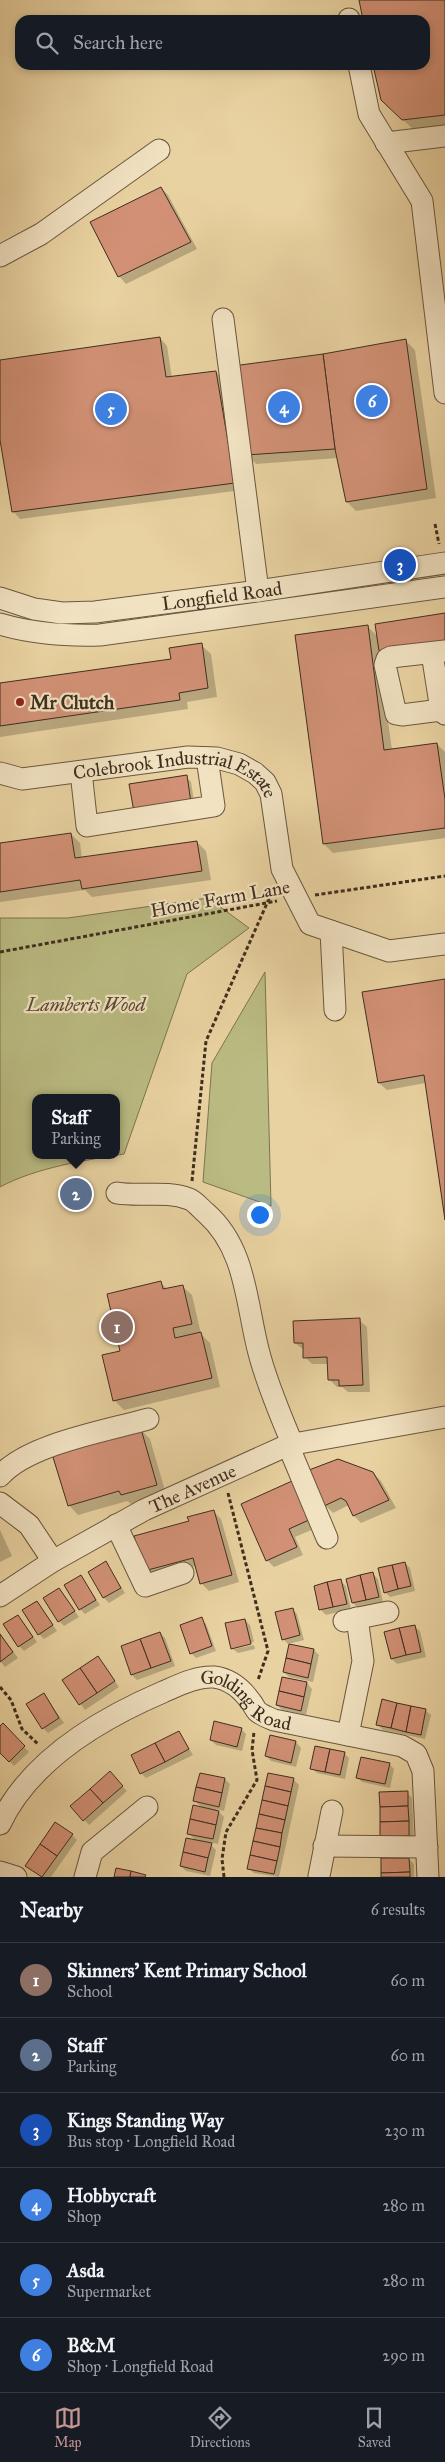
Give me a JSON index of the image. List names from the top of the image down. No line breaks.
{"streets":{"street":["Longfield Road","Colebrook Industrial Estate","The Avenue","Golding Road"],"path":["Home Farm Lane"]},"crossings":[["Colebrook Industrial Estate","Home Farm Lane"]],"parks":["Lamberts Wood"],"places":["Mr Clutch"],"page":{"search":"Search here","pins":["6","4","5","3","2","1"],"popup":["Staff","Parking"],"heading":["Nearby","6 results"],"list":[{"mark":"1","name":"Skinners' Kent Primary School","note":"School","value":"60 m"},{"mark":"2","name":"Staff","note":"Parking","value":"60 m"},{"mark":"3","name":"Kings Standing Way","note":"Bus stop · Longfield Road","value":"230 m"},{"mark":"4","name":"Hobbycraft","note":"Shop","value":"280 m"},{"mark":"5","name":"Asda","note":"Supermarket","value":"280 m"},{"mark":"6","name":"B&M","note":"Shop · Longfield Road","value":"290 m"}],"nav":["Map","Directions","Saved"]}}
